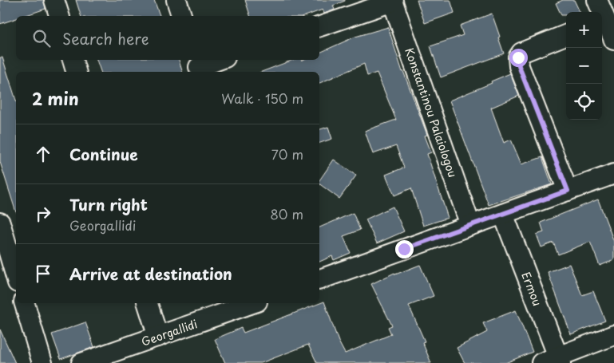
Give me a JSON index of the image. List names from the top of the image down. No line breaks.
{"streets":{"street":["Konstantinou Palaiologou","Ermou","Georgallidi"]},"page":{"map_buttons":["+","−"],"search":"Search here","heading":["2 min","Walk · 150 m"],"list":[["Continue","70 m"],["Turn right","Georgallidi","80 m"],"Arrive at destination"]}}
